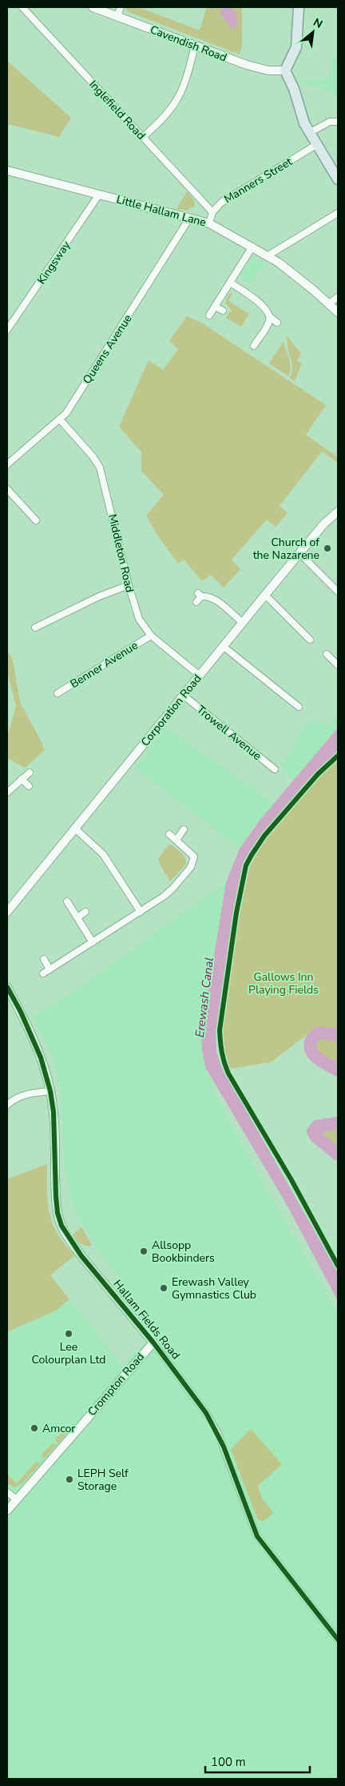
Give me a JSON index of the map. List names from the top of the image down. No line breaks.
{"streets":{"street":["Cavendish Road","Inglefield Road","Manners Street","Little Hallam Lane","Kingsway","Queens Avenue","Middleton Road","Benner Avenue","Corporation Road","Trowell Avenue","Hallam Fields Road","Crompton Road"]},"crossings":[["Inglefield Road","Manners Street"],["Little Hallam Lane","Kingsway"],["Little Hallam Lane","Queens Avenue"],["Queens Avenue","Middleton Road"],["Middleton Road","Benner Avenue"],["Middleton Road","Corporation Road"],["Corporation Road","Trowell Avenue"],["Hallam Fields Road","Crompton Road"]],"water":["Erewash Canal"],"parks":["Gallows Inn Playing Fields"],"places":["Church of the Nazarene","Allsopp Bookbinders","Erewash Valley Gymnastics Club","Lee Colourplan Ltd","Amcor","LEPH Self Storage"],"scale_bar":"100 m","north":"top right"}
